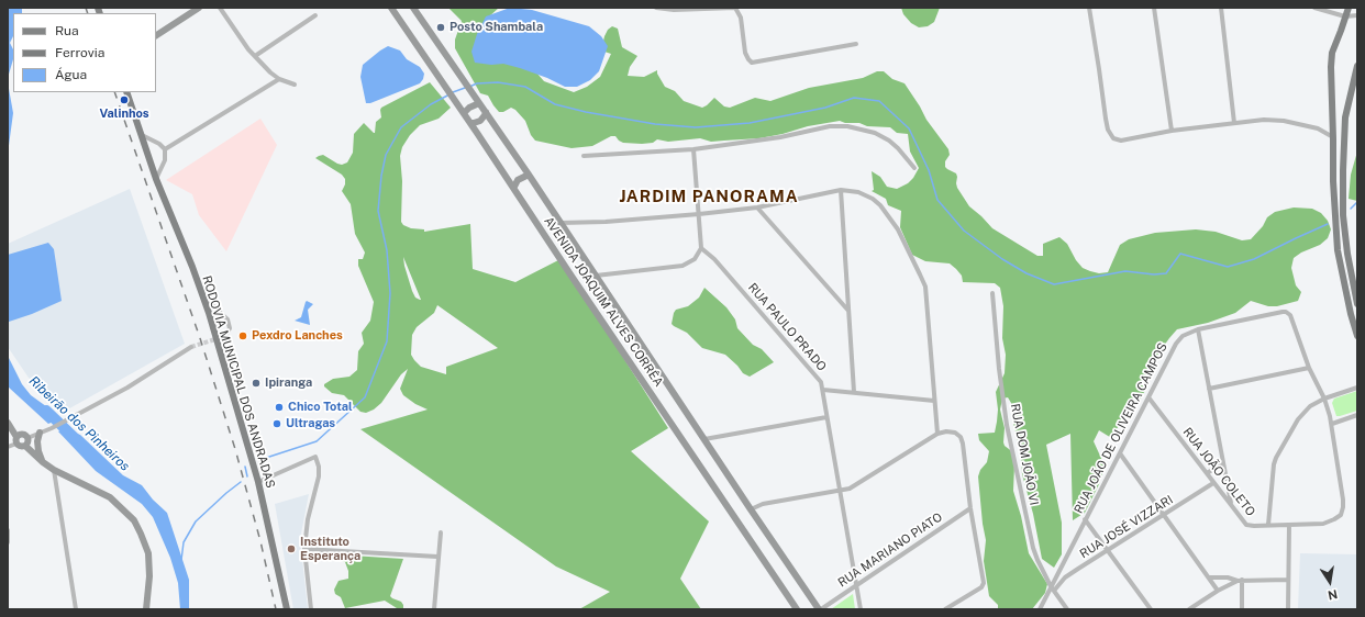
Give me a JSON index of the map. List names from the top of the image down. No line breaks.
{"streets":{"main road":["AVENIDA JOAQUIM ALVES CORRÊA","RODOVIA MUNICIPAL DOS ANDRADAS"],"street":["RUA PAULO PRADO","RUA JOÃO DE OLIVEIRA CAMPOS","RUA DOM JOÃO VI","RUA JOÃO COLETO","RUA JOSÉ VIZZARI","RUA MARIANO PIATO"]},"crossings":[["AVENIDA JOAQUIM ALVES CORRÊA","RUA MARIANO PIATO"],["RUA PAULO PRADO","RUA MARIANO PIATO"],["RUA JOÃO DE OLIVEIRA CAMPOS","RUA DOM JOÃO VI"],["RUA JOÃO DE OLIVEIRA CAMPOS","RUA JOÃO COLETO"],["RUA DOM JOÃO VI","RUA JOSÉ VIZZARI"],["RUA JOÃO COLETO","RUA JOSÉ VIZZARI"]],"districts":["JARDIM PANORAMA"],"water":["Ribeirão dos Pinheiros"],"places":["Posto Shambala","Valinhos","Pexdro Lanches","Ipiranga","Chico Total","Ultragas","Instituto Esperança"],"legend":["Rua","Ferrovia","Água"],"north":"bottom"}
